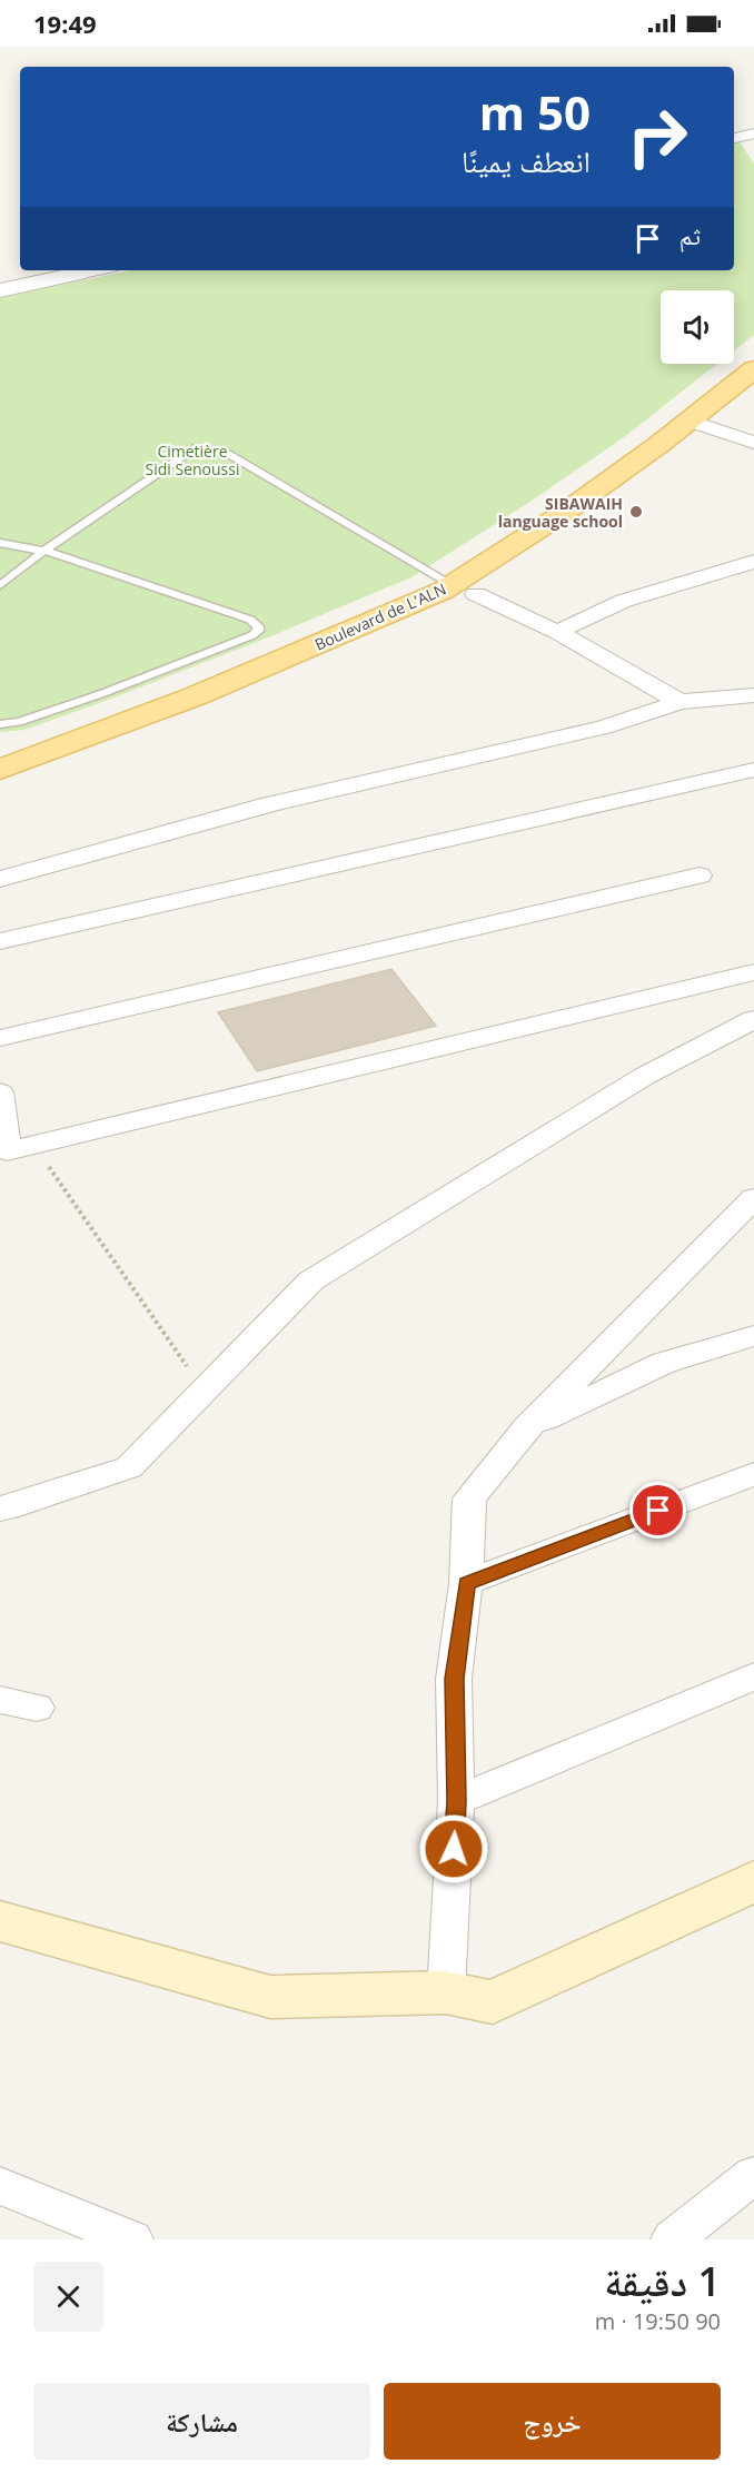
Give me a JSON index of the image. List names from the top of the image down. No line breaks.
{"streets":{"main road":["Boulevard de L'ALN"]},"parks":["Cimetière Sidi Senoussi"],"places":["SIBAWAIH language school"],"page":{"status":"19:49","turn":["50 m","انعطف يمينًا"],"then":"ثم","heading":["1 دقيقة","90 m · 19:50"],"buttons":["خروج","مشاركة"]}}
